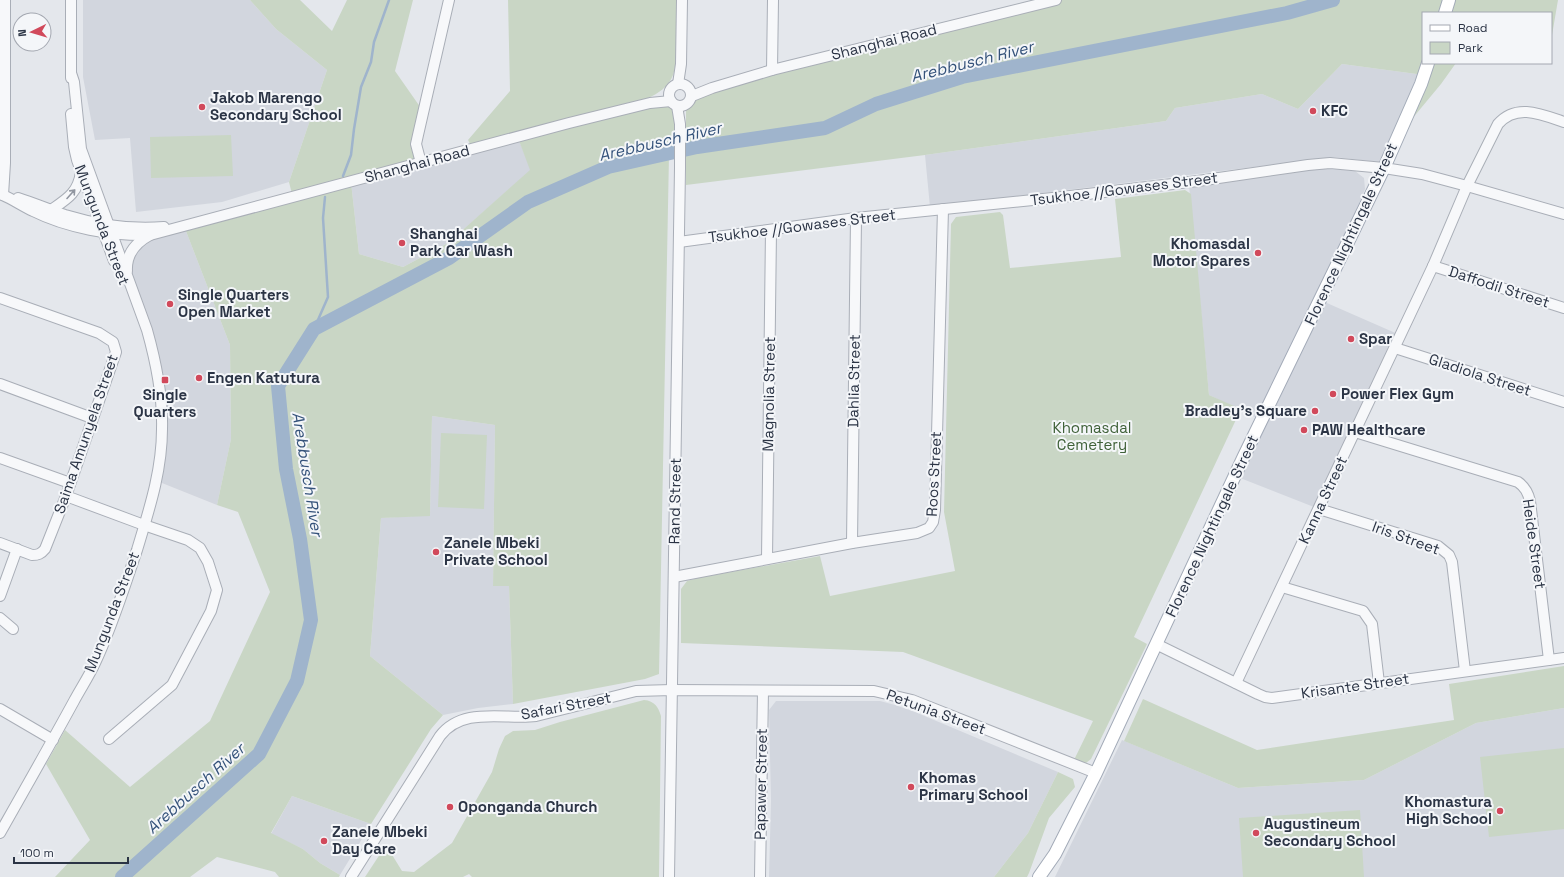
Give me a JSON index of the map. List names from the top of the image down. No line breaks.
{"streets":{"main road":["Florence Nightingale Street"],"street":["Shanghai Road","Tsukhoe //Gowases Street","Mungunda Street","Daffodil Street","Gladiola Street","Dahlia Street","Magnolia Street","Saima Amunyela Street","Roos Street","Kanna Street","Rand Street","Iris Street","Heide Street","Krisante Street","Safari Street","Petunia Street","Papawer Street"]},"crossings":[["Shanghai Road","Mungunda Street"],["Shanghai Road","Rand Street"],["Tsukhoe //Gowases Street","Florence Nightingale Street"],["Tsukhoe //Gowases Street","Dahlia Street"],["Tsukhoe //Gowases Street","Magnolia Street"],["Tsukhoe //Gowases Street","Roos Street"],["Tsukhoe //Gowases Street","Kanna Street"],["Tsukhoe //Gowases Street","Rand Street"],["Florence Nightingale Street","Krisante Street"],["Florence Nightingale Street","Petunia Street"],["Daffodil Street","Kanna Street"],["Gladiola Street","Kanna Street"],["Dahlia Street","Roos Street"],["Magnolia Street","Roos Street"],["Roos Street","Rand Street"],["Kanna Street","Iris Street"],["Kanna Street","Heide Street"],["Kanna Street","Krisante Street"],["Rand Street","Safari Street"],["Rand Street","Petunia Street"],["Iris Street","Krisante Street"],["Heide Street","Krisante Street"],["Safari Street","Petunia Street"],["Petunia Street","Papawer Street"]],"water":["Arebbusch River"],"parks":["Khomasdal Cemetery"],"places":{"other":["Jakob Marengo Secondary School","KFC","Shanghai Park Car Wash","Khomasdal Motor Spares","Single Quarters Open Market","Spar","Engen Katutura","Power Flex Gym","Bradley's Square","PAW Healthcare","Zanele Mbeki Private School","Khomas Primary School","Oponganda Church","Khomastura High School","Augustineum Secondary School","Zanele Mbeki Day Care"],"transit":["Single Quarters"]},"legend":["Road","Park"],"scale_bar":"100 m","north":"left"}
